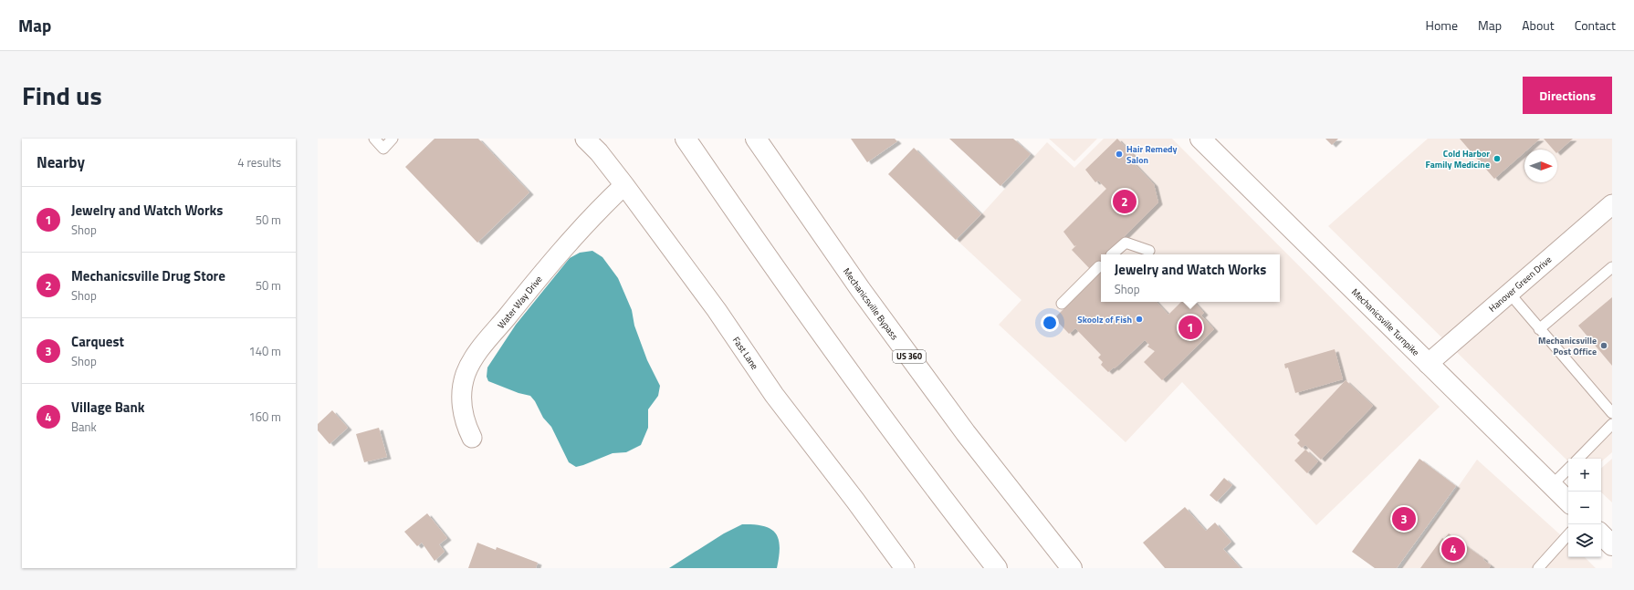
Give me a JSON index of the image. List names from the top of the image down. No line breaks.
{"streets":{"main road":["Mechanicsville Bypass","Mechanicsville Turnpike","US 360"],"street":["Hanover Green Drive","Water Way Drive","Fast Lane"]},"crossings":[["Hanover Green Drive","Mechanicsville Turnpike"],["Water Way Drive","Fast Lane"]],"places":["Hair Remedy Salon","Cold Harbor Family Medicine","Skoolz of Fish","Mechanicsville Post Office"],"north":"right","page":{"header":"Map","nav":["Home","Map","About","Contact"],"title":"Find us","buttons":"Directions","heading":["Nearby","4 results"],"list":[{"mark":"1","name":"Jewelry and Watch Works","note":"Shop","value":"50 m"},{"mark":"2","name":"Mechanicsville Drug Store","note":"Shop","value":"50 m"},{"mark":"3","name":"Carquest","note":"Shop","value":"140 m"},{"mark":"4","name":"Village Bank","note":"Bank","value":"160 m"}],"pins":["2","1","3","4"],"popup":["Jewelry and Watch Works","Shop"],"map_buttons":["+","−"]}}
